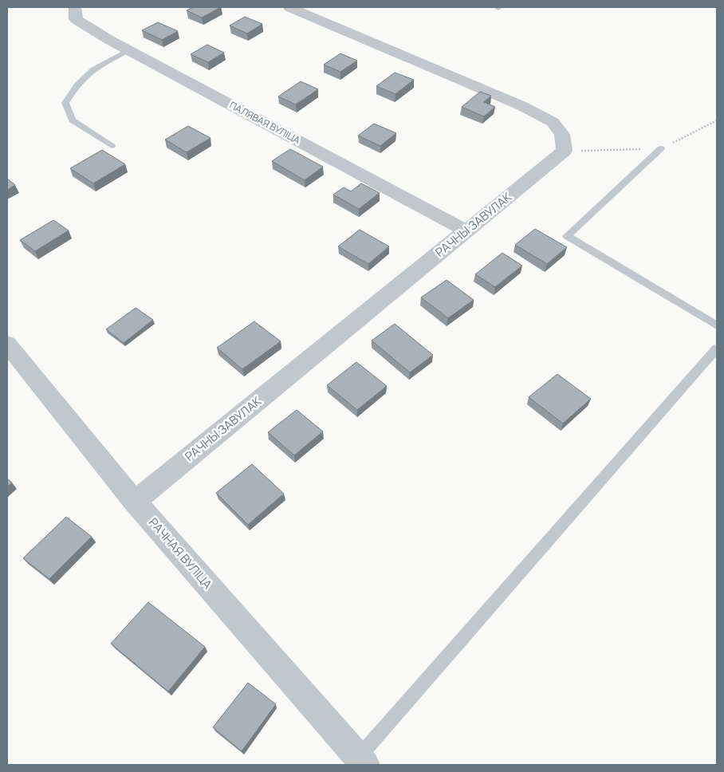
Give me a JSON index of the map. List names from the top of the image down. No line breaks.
{"streets":{"street":["ПАЛЯВАЯ ВУЛІЦА","РАЧНЫ ЗАВУЛАК","РАЧНАЯ ВУЛІЦА"]},"crossings":[["ПАЛЯВАЯ ВУЛІЦА","РАЧНЫ ЗАВУЛАК"],["РАЧНЫ ЗАВУЛАК","РАЧНАЯ ВУЛІЦА"]]}
